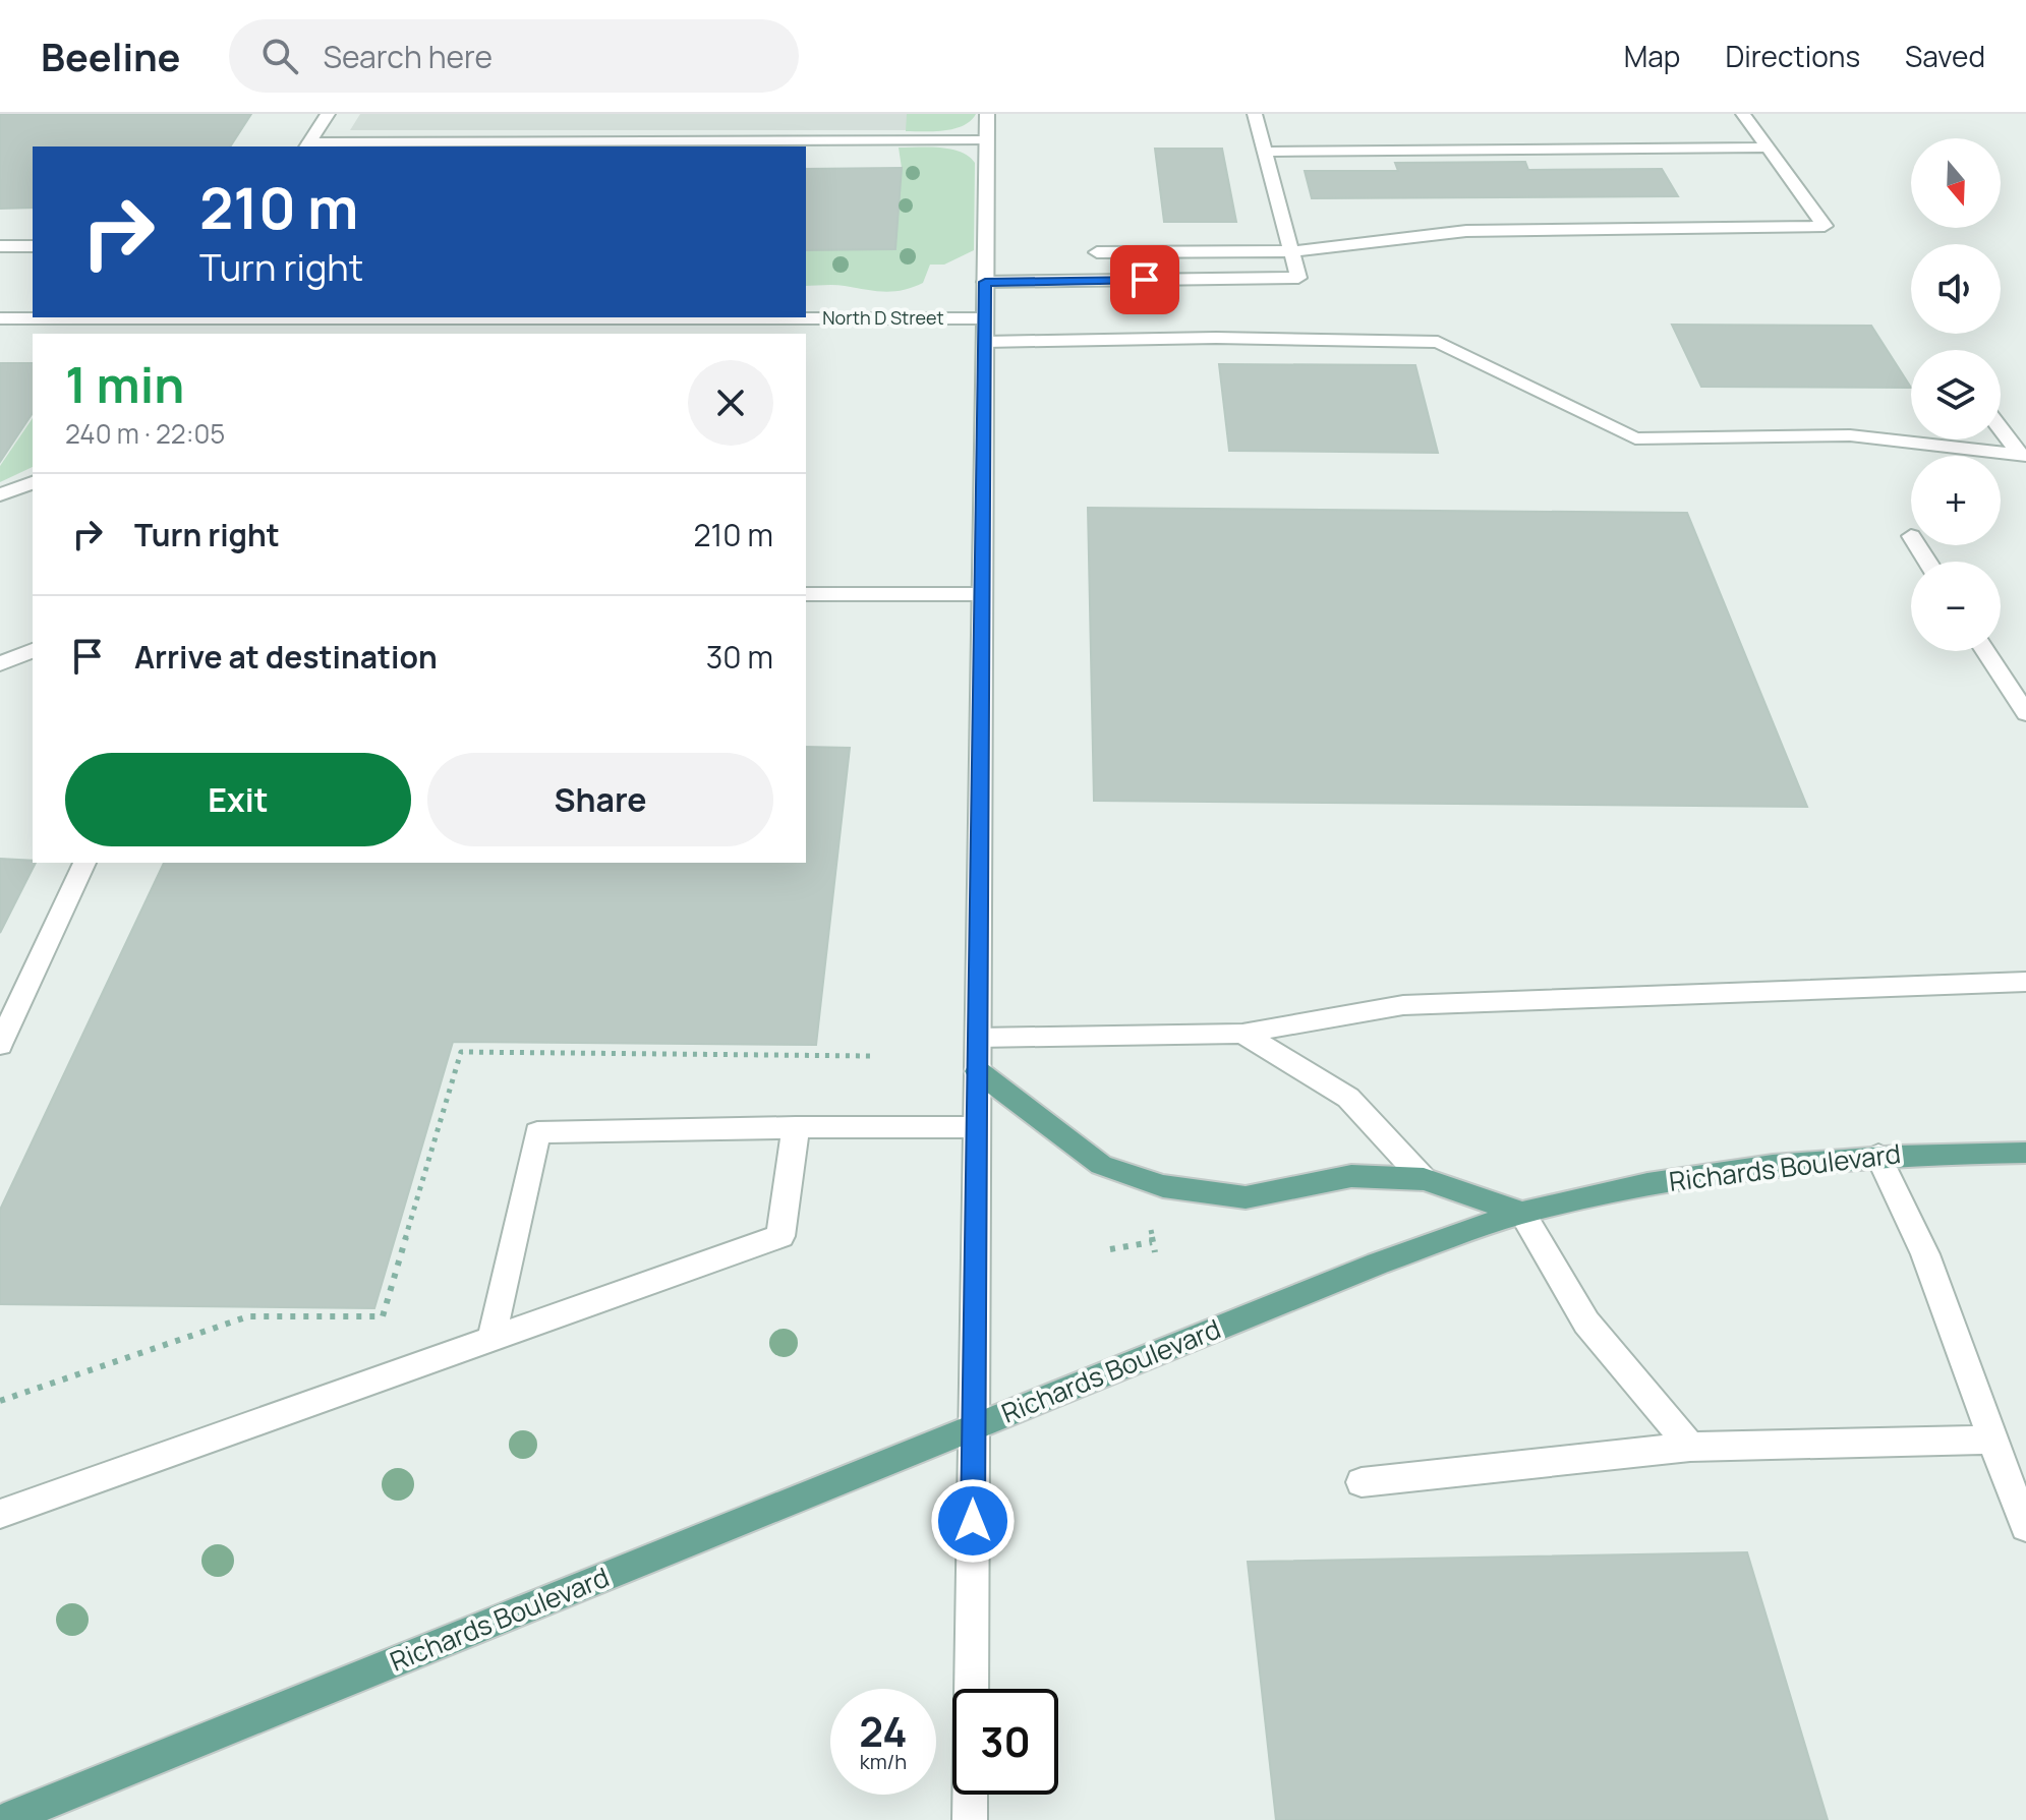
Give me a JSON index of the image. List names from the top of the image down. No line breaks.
{"streets":{"main road":["Richards Boulevard"],"street":["North D Street"]},"north":"bottom","page":{"header":"Beeline","search":"Search here","nav":["Map","Directions","Saved"],"map_buttons":["+","−"],"turn":["210 m","Turn right"],"heading":["1 min","240 m · 22:05"],"list":[{"name":"Turn right","value":"210 m"},{"name":"Arrive at destination","value":"30 m"}],"buttons":["Exit","Share"],"speed":"24 km/h","limit":"30"}}
